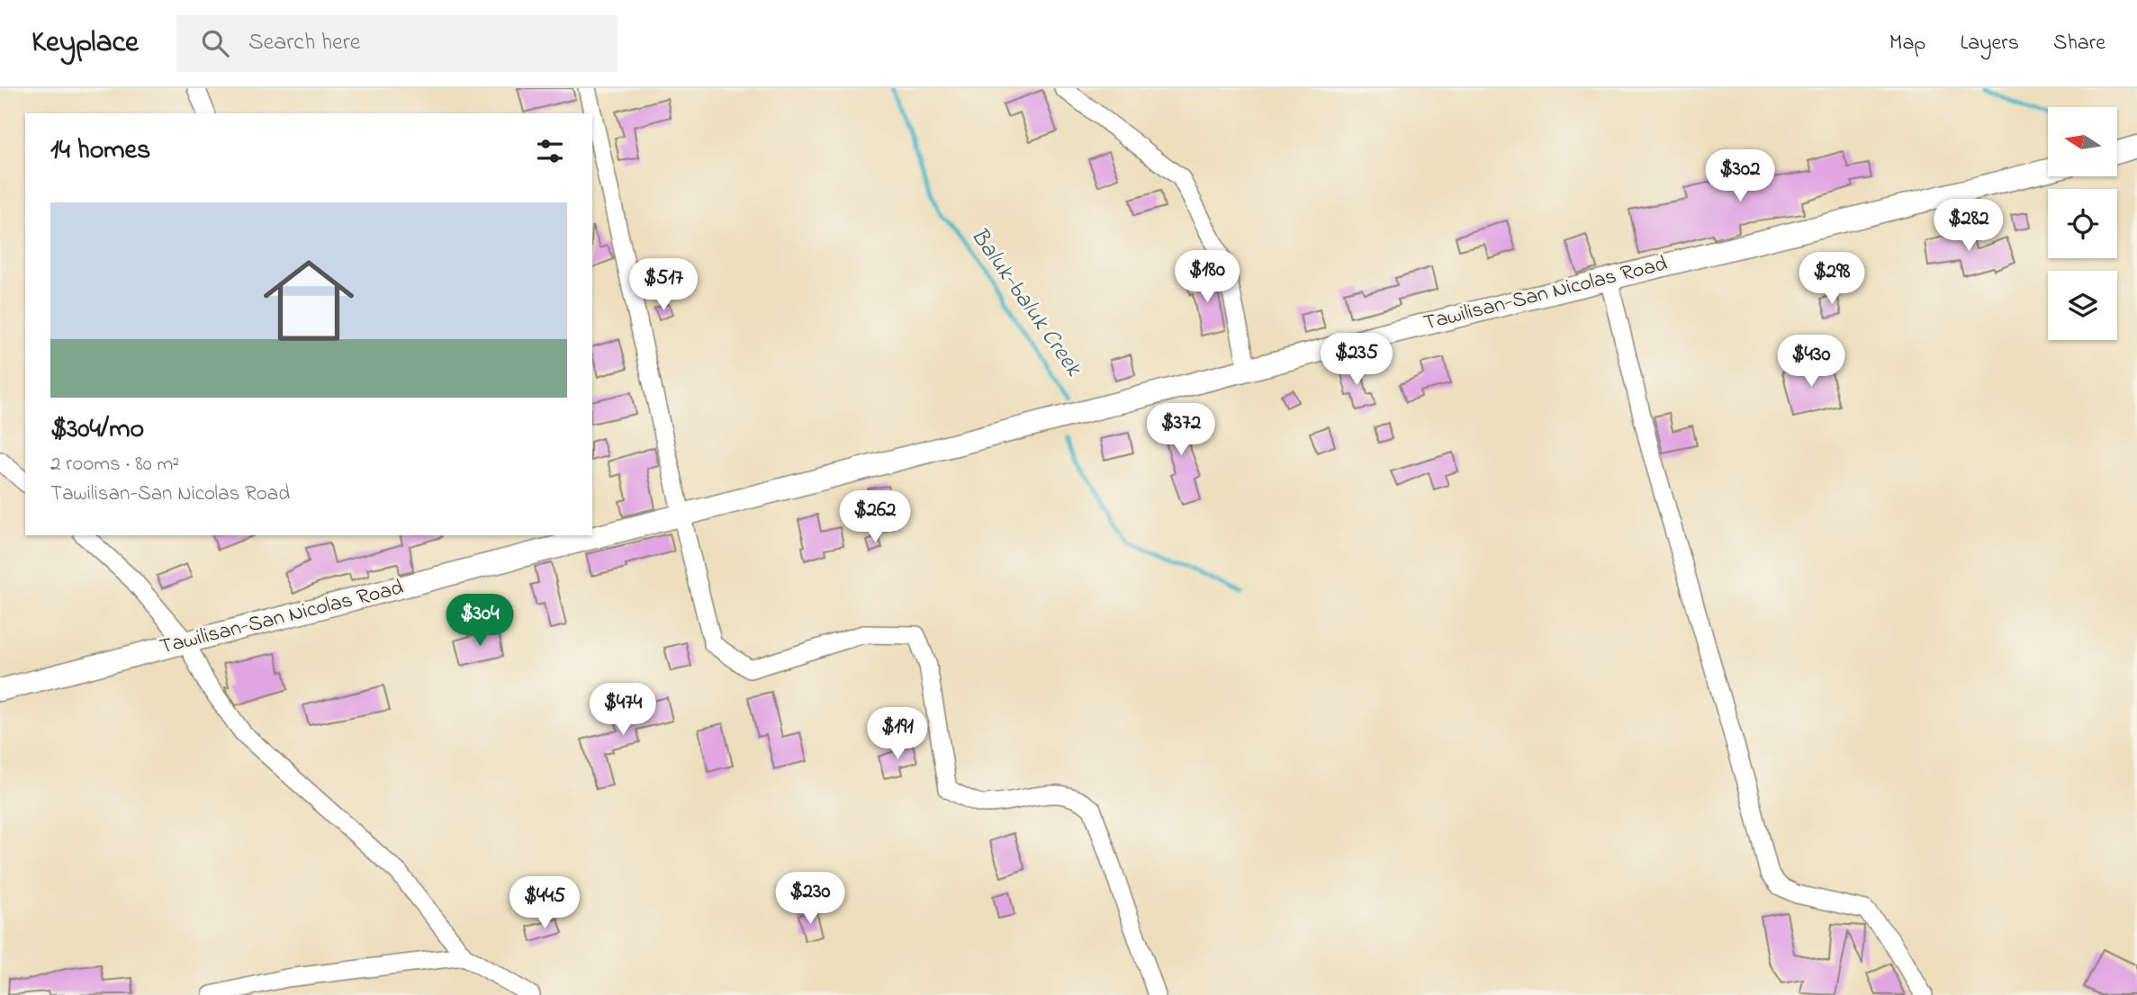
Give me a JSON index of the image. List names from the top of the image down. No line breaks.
{"streets":{"main road":["Tawilisan-San Nicolas Road"]},"water":["Baluk-baluk Creek"],"north":"left","page":{"header":"Keyplace","search":"Search here","nav":["Map","Layers","Share"],"heading":"14 homes","price":["$302","$282","$180","$298","$517","$235","$430","$372","$262","$304","$474","$191","$230","$445"],"list":[{"name":"$304/mo","note":"2 rooms · 80 m² · Tawilisan-San Nicolas Road"}]}}
